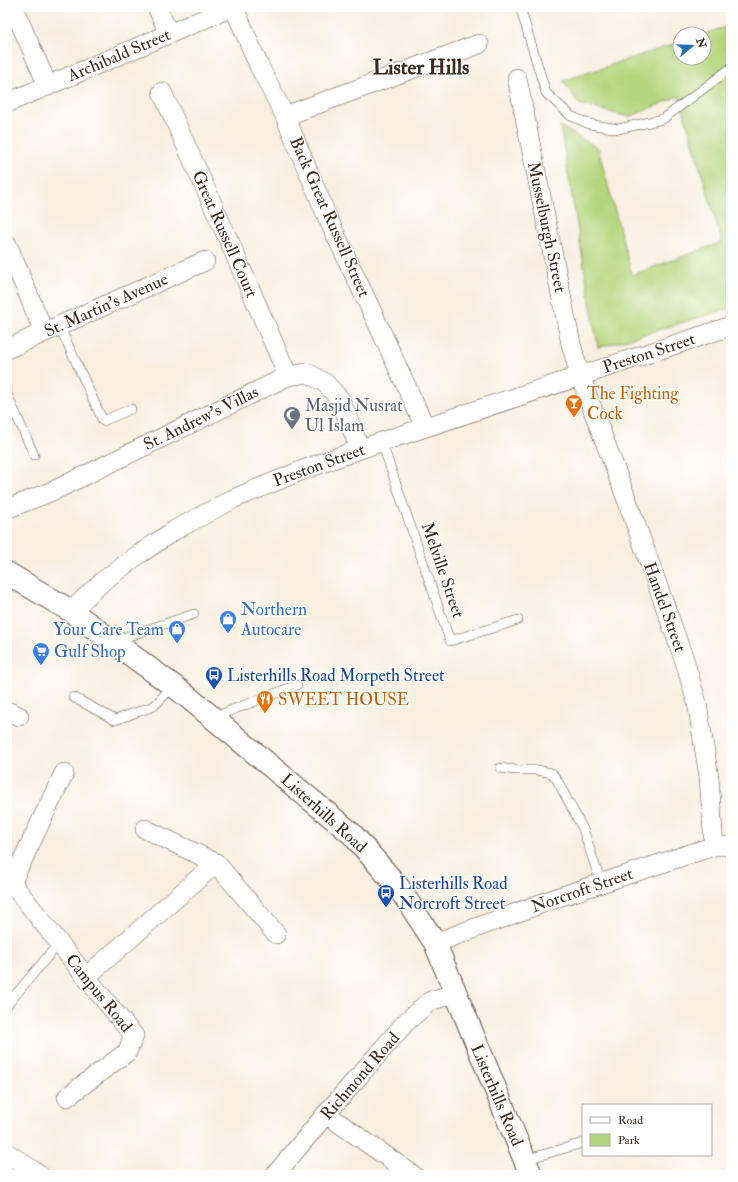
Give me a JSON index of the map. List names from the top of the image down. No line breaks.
{"streets":{"street":["Archibald Street","Back Great Russell Street","Musselburgh Street","Great Russell Court","St. Martin's Avenue","Preston Street","St. Andrew's Villas","Handel Street","Listerhills Road","Norcroft Street","Campus Road","Richmond Road"],"lane":["Melville Street"]},"crossings":[["Archibald Street","Back Great Russell Street"],["Back Great Russell Street","Preston Street"],["Musselburgh Street","Preston Street"],["Musselburgh Street","Handel Street"],["Great Russell Court","St. Martin's Avenue"],["Great Russell Court","St. Andrew's Villas"],["Preston Street","St. Andrew's Villas"],["Preston Street","Melville Street"],["Preston Street","Handel Street"],["Preston Street","Listerhills Road"],["Handel Street","Norcroft Street"],["Listerhills Road","Norcroft Street"],["Listerhills Road","Richmond Road"]],"districts":["Lister Hills"],"places":{"bar":["The Fighting Cock"],"mosque":["Masjid Nusrat Ul Islam"],"shop":["Northern Autocare","Your Care Team"],"supermarket":["Gulf Shop"],"bus stop":["Listerhills Road Morpeth Street","Listerhills Road Norcroft Street"],"restaurant":["SWEET HOUSE"]},"legend":["Road","Park"],"north":"right"}
